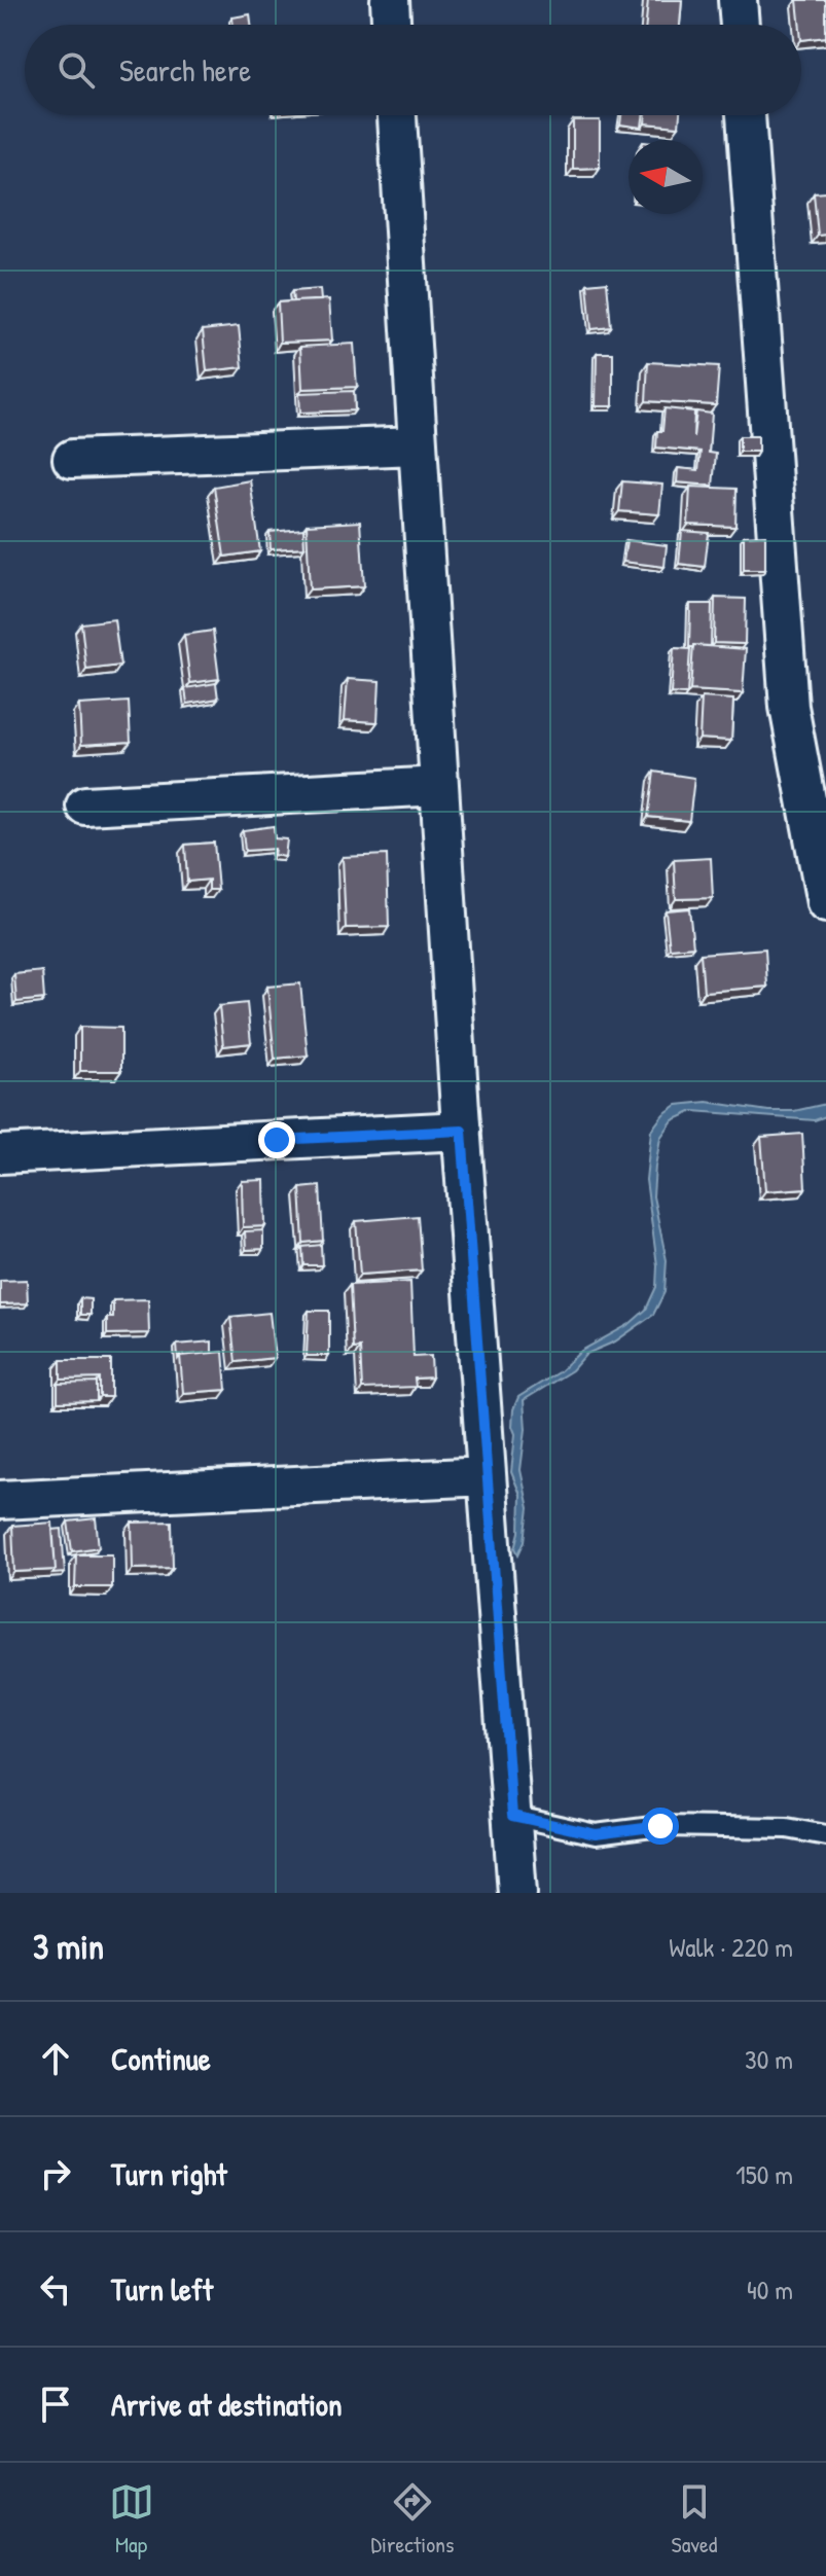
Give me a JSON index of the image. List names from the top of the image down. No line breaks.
{"north":"left","page":{"search":"Search here","heading":["3 min","Walk · 220 m"],"list":[["Continue","30 m"],["Turn right","150 m"],["Turn left","40 m"],"Arrive at destination"],"nav":["Map","Directions","Saved"]}}
